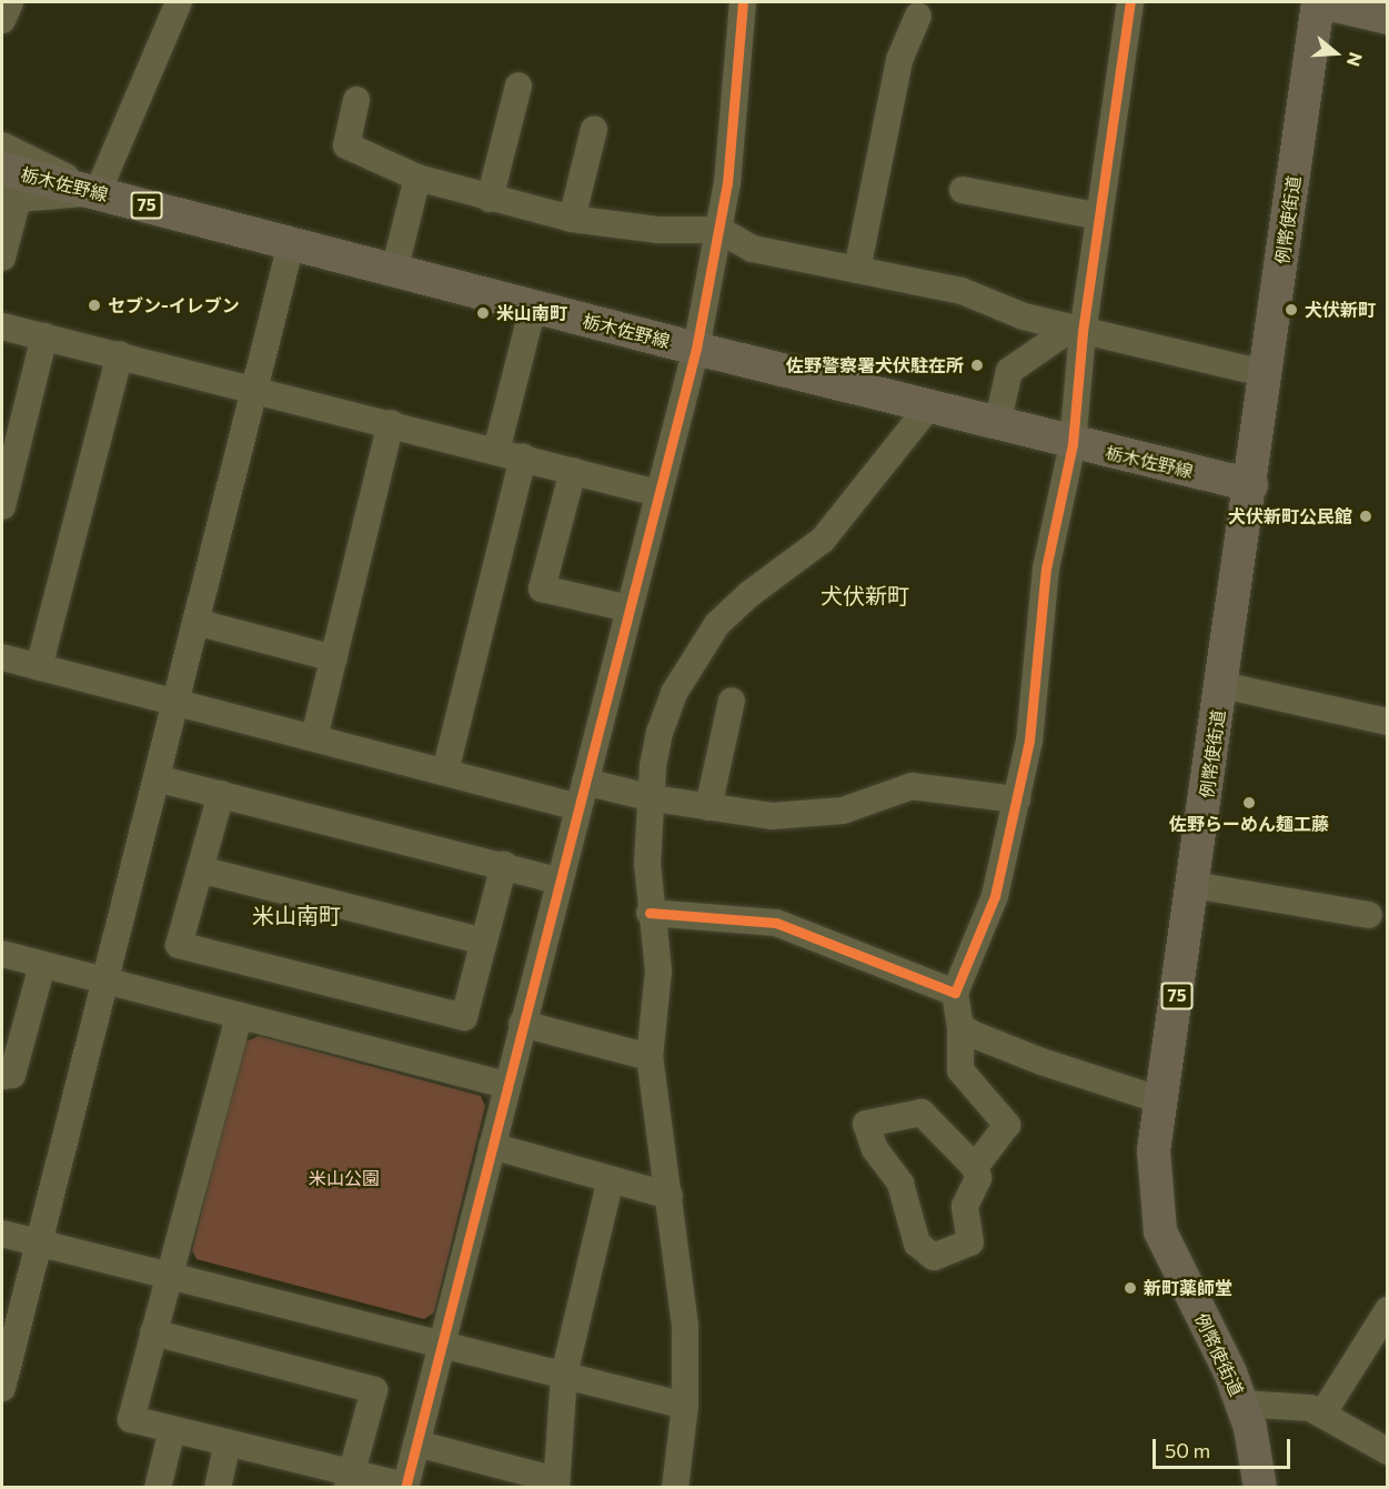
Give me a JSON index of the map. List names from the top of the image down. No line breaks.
{"streets":{"main road":["栃木佐野線","75","例幣使街道"]},"crossings":[["栃木佐野線","例幣使街道"]],"districts":["犬伏新町","米山南町"],"parks":["米山公園"],"places":["セブン-イレブン","犬伏新町","米山南町","佐野警察署犬伏駐在所","犬伏新町公民館","佐野らーめん麺工藤","新町薬師堂"],"scale_bar":"50 m","north":"right"}
